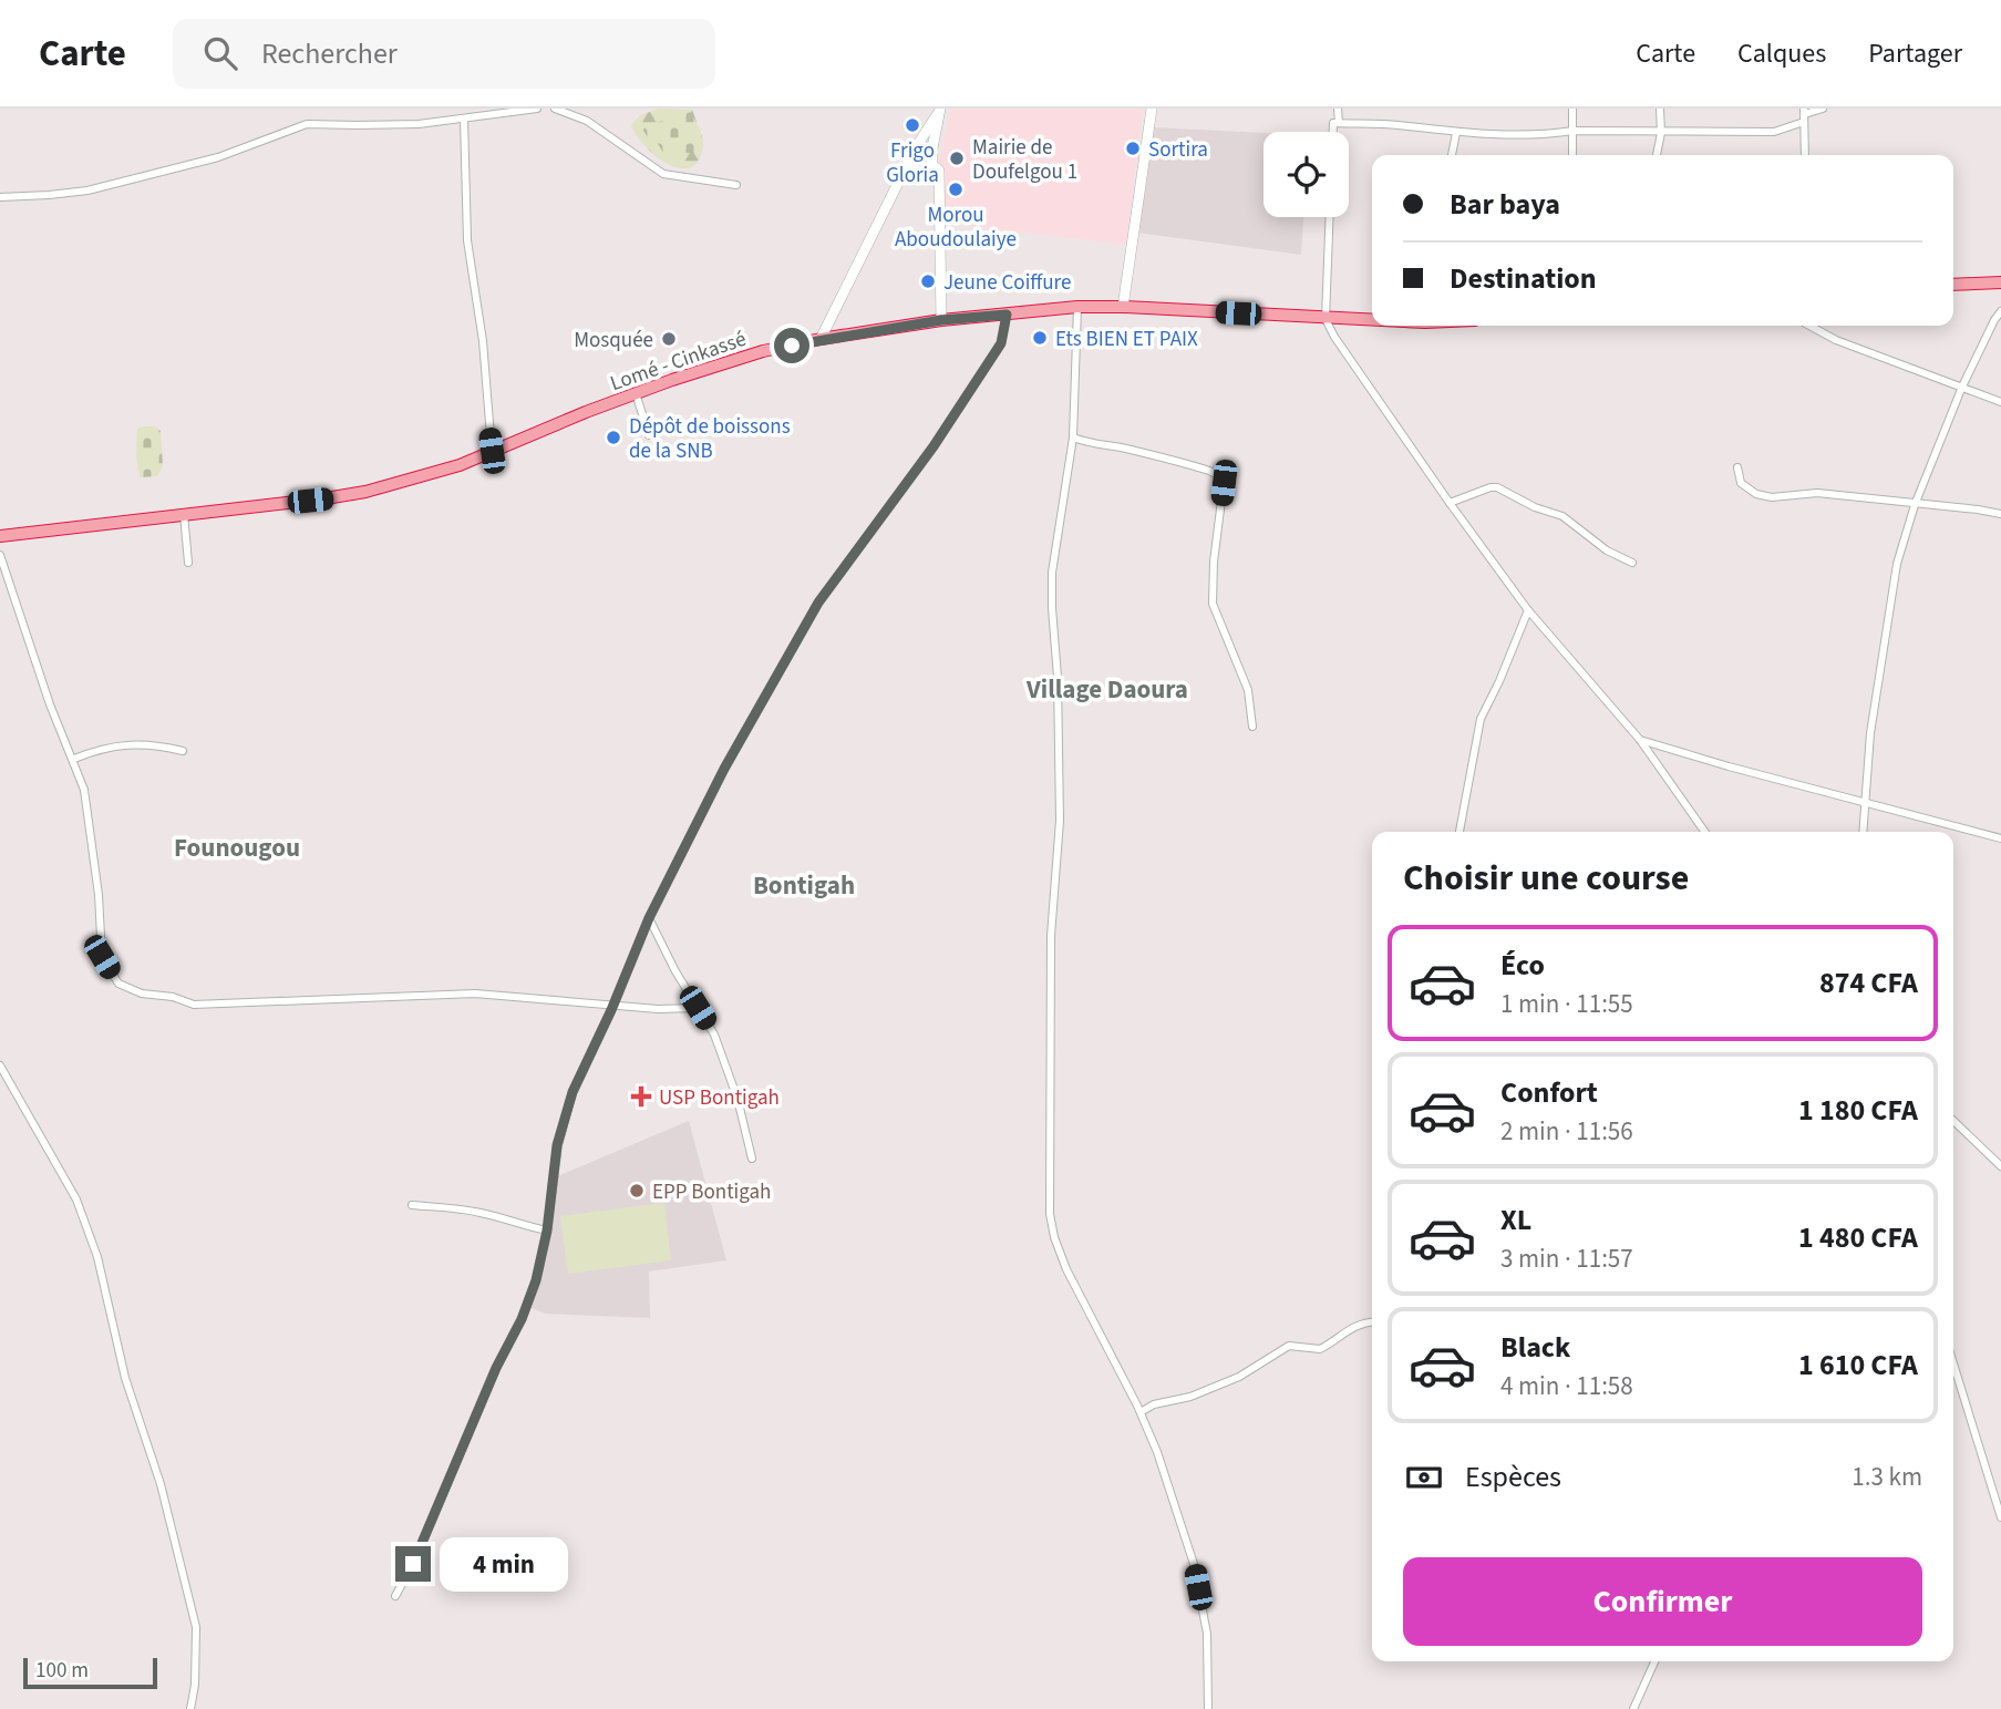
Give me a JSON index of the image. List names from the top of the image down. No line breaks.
{"streets":{"highway":["Lomé - Cinkassé"]},"districts":["Village Daoura","Founougou","Bontigah"],"places":{"other":["Frigo Gloria","Sortira","Mairie de Doufelgou 1","Morou Aboudoulaiye","Jeune Coiffure","Ets BIEN ET PAIX","Mosquée","Dépôt de boissons de la SNB","EPP Bontigah"],"health":["USP Bontigah"]},"scale_bar":"100 m","page":{"header":"Carte","search":"Rechercher","nav":["Carte","Calques","Partager"],"banner":["Bar baya","Destination"],"heading":"Choisir une course","list":[{"name":"Éco","note":"1 min · 11:55","value":"874 CFA"},{"name":"Confort","note":"2 min · 11:56","value":"1 180 CFA"},{"name":"XL","note":"3 min · 11:57","value":"1 480 CFA"},{"name":"Black","note":"4 min · 11:58","value":"1 610 CFA"}],"pay":["Espèces","1.3 km"],"bubble":"4 min","buttons":"Confirmer","scale":"100 m"}}
